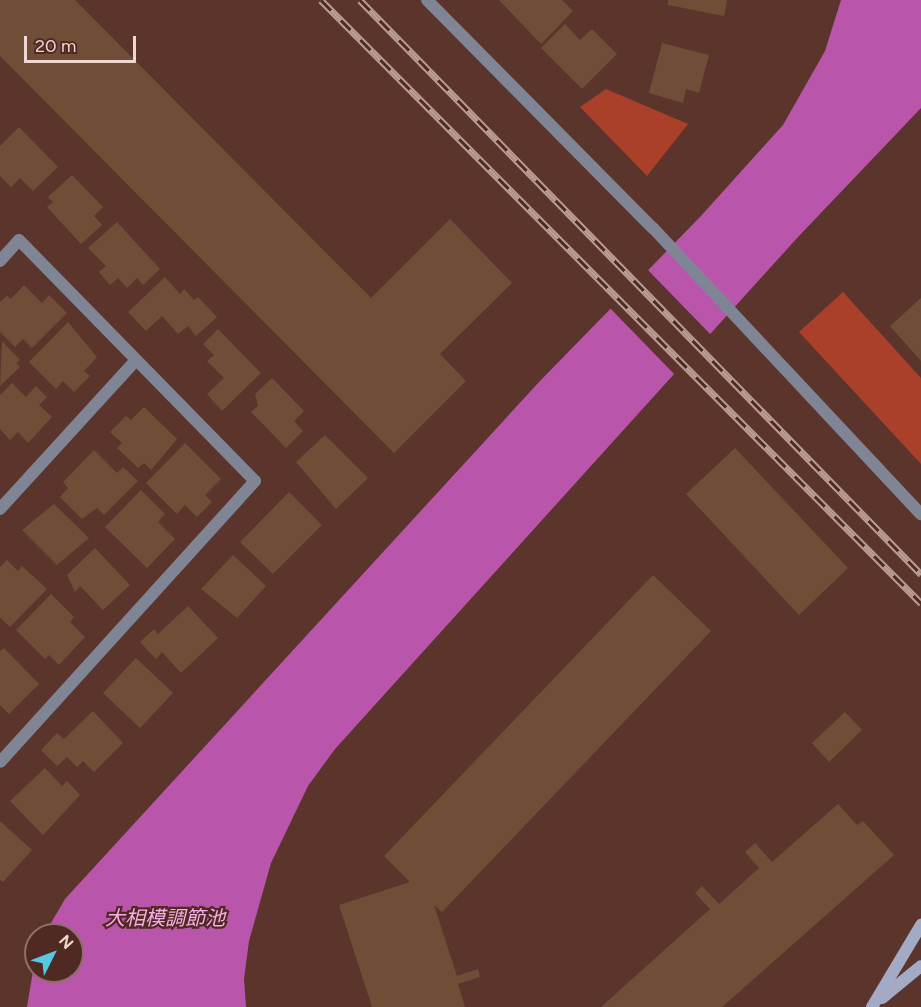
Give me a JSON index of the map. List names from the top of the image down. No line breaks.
{"water":["大相模調節池"],"scale_bar":"20 m","north":"top right"}
